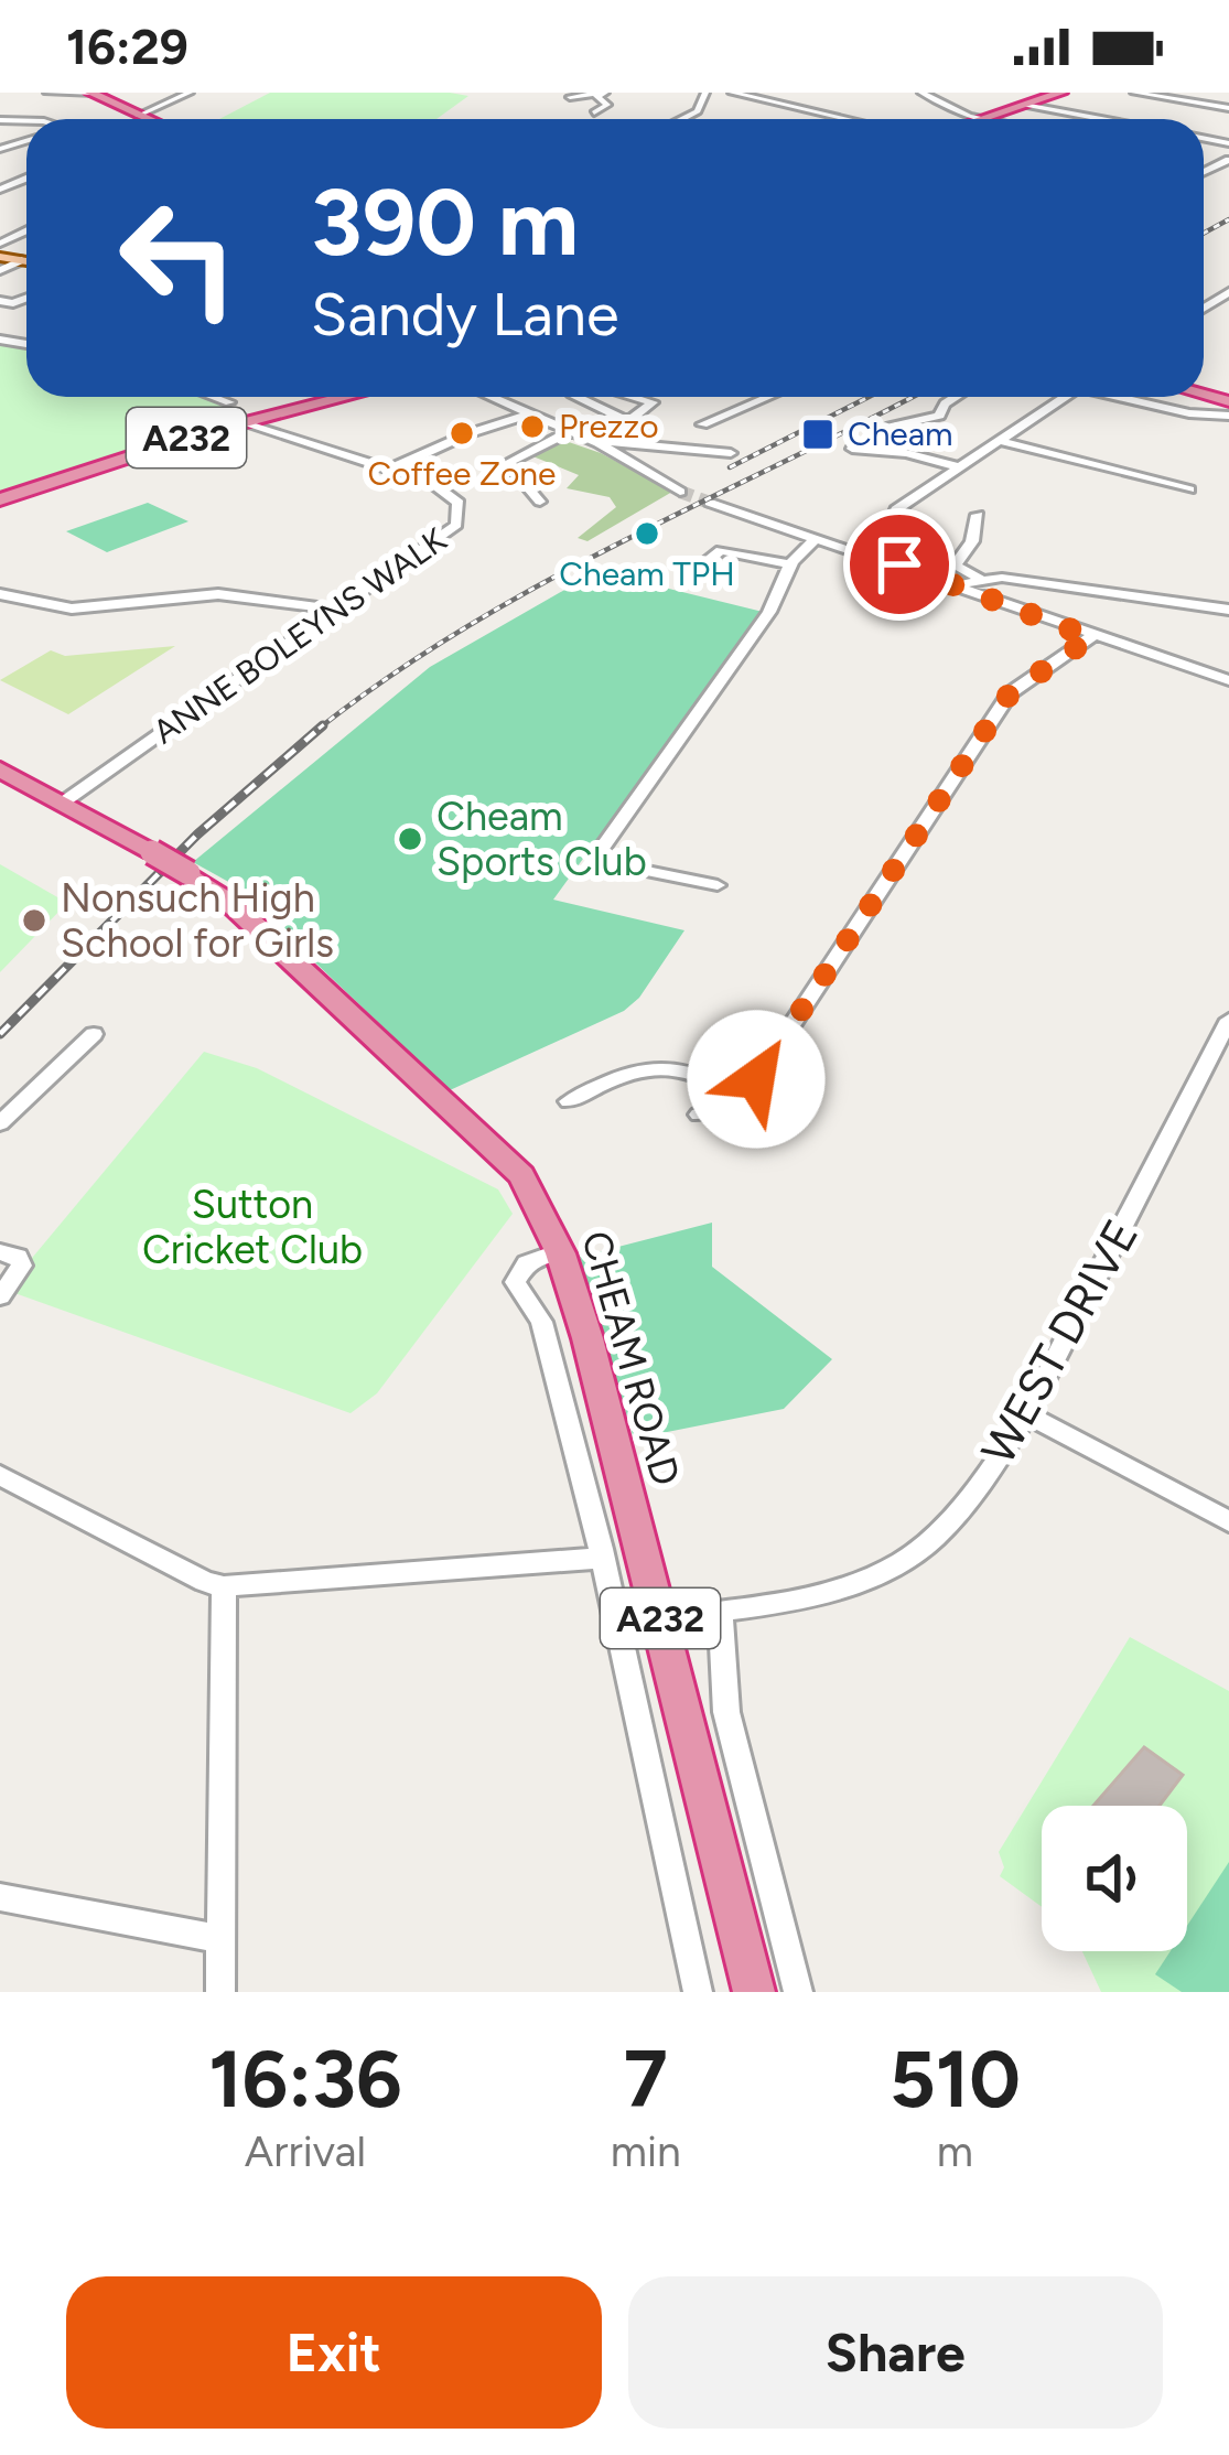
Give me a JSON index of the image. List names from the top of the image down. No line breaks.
{"streets":{"highway":["A232","CHEAM ROAD"],"street":["ANNE BOLEYNS WALK","WEST DRIVE"]},"crossings":[["A232","ANNE BOLEYNS WALK"],["A232","CHEAM ROAD"],["ANNE BOLEYNS WALK","CHEAM ROAD"],["WEST DRIVE","CHEAM ROAD"]],"parks":["Sutton Cricket Club"],"places":{"other":["Prezzo","Coffee Zone","Cheam TPH","Cheam Sports Club","Nonsuch High School for Girls"],"transit":["Cheam"]},"page":{"status":"16:29","turn":["390 m","Sandy Lane"],"eta":["16:36","Arrival","7","min","510","m"],"buttons":["Exit","Share"]}}
